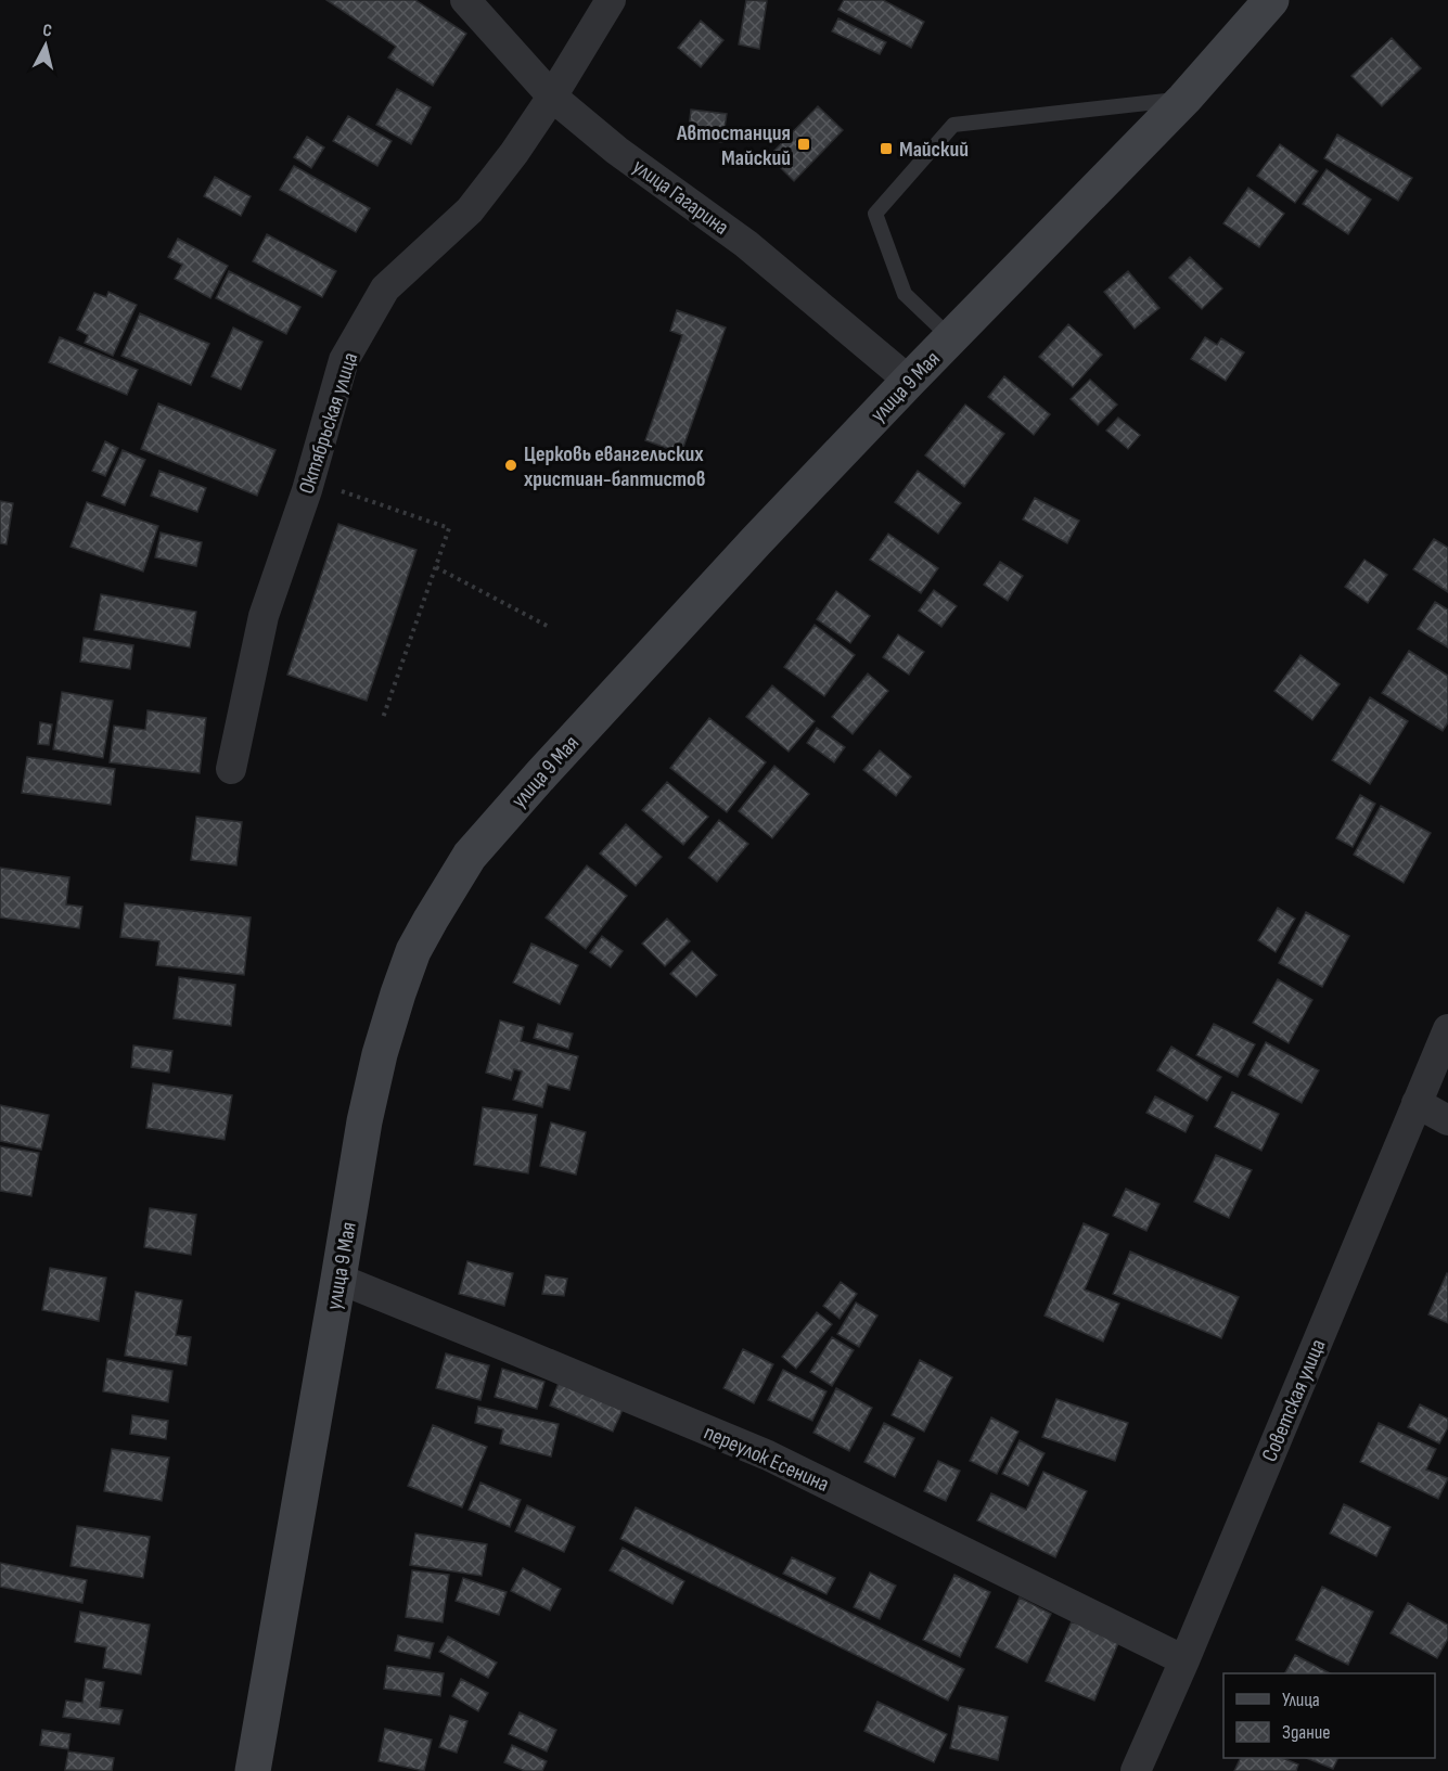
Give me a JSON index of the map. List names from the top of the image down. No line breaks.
{"streets":{"street":["улица Гагарина","улица 9 Мая","Октябрьская улица","Советская улица","переулок Есенина"]},"crossings":[["улица Гагарина","улица 9 Мая"],["улица Гагарина","Октябрьская улица"],["улица 9 Мая","переулок Есенина"],["Советская улица","переулок Есенина"]],"places":{"transit":["Автостанция Майский","Майский"],"other":["Церковь евангельских христиан-баптистов"]},"legend":["Улица","Здание"],"north":"top"}
